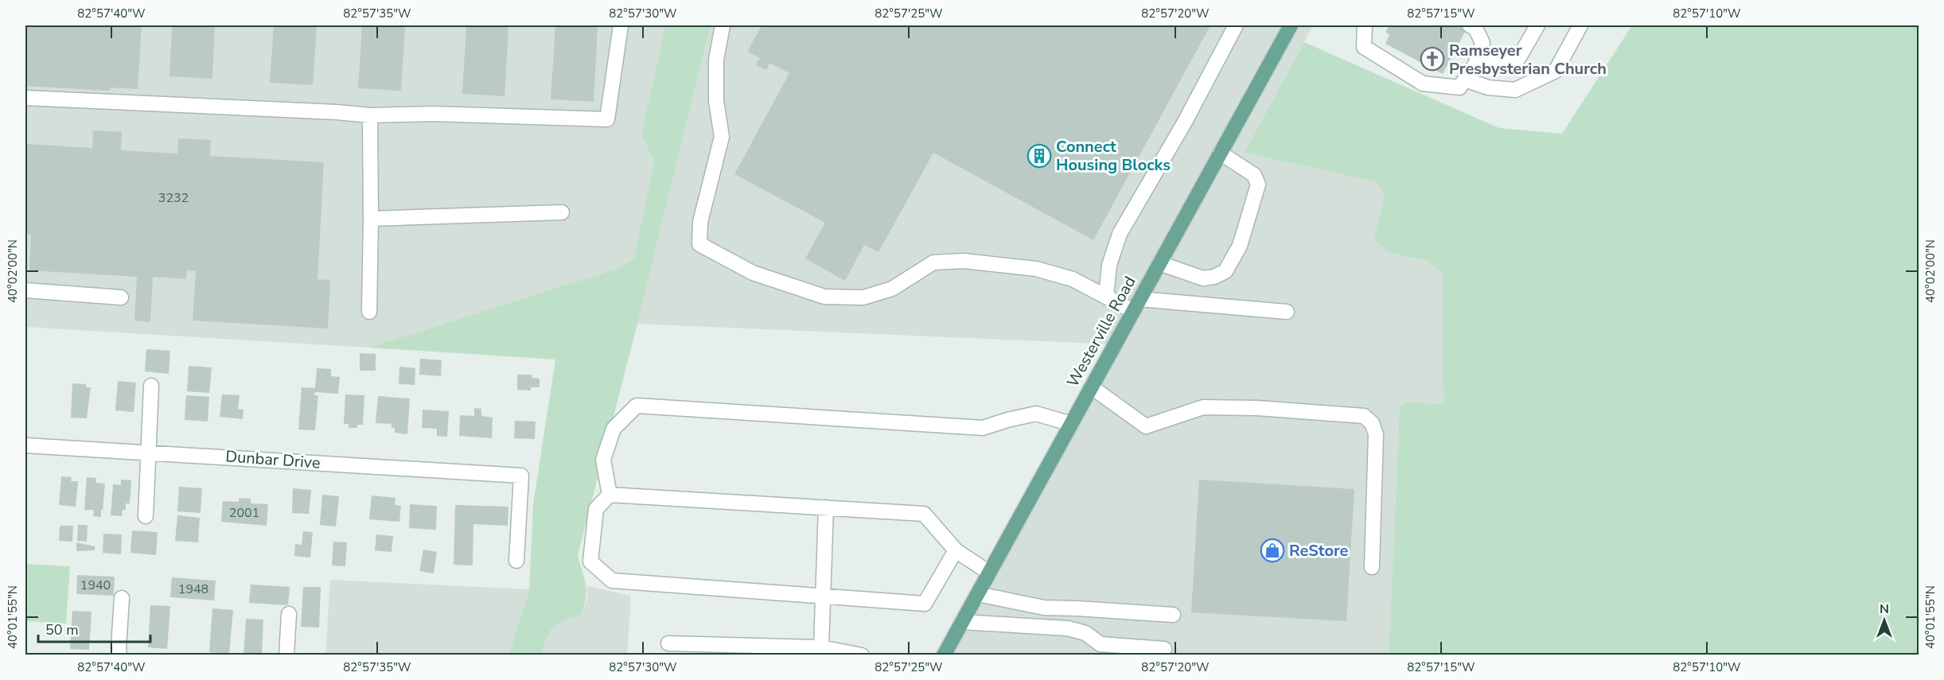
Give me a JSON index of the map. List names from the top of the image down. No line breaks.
{"streets":{"main road":["Westerville Road"],"street":["Dunbar Drive"]},"places":{"church":["Ramseyer Presbysterian Church"],"building":["Connect Housing Blocks"],"shop":["ReStore"]},"house_numbers":["3232","2001","1940","1948"],"scale_bar":"50 m","north":"top","coordinates":["82°57'40\"W","82°57'35\"W","82°57'30\"W","82°57'25\"W","82°57'20\"W","82°57'15\"W","82°57'10\"W","40°02'00\"N","40°01'55\"N"]}
